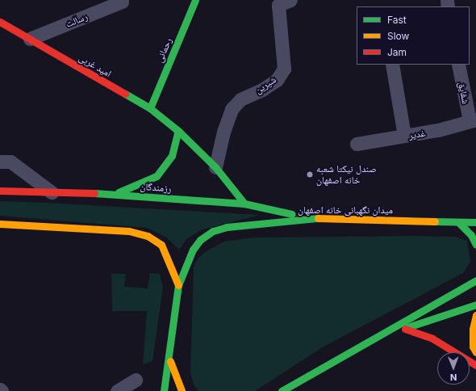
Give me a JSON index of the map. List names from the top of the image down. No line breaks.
{"streets":{"main road":["رحمانی","امید غربی","رزمندگان","میدان نگهبانی خانه اصفهان"],"street":["رسالت","شیرین","شقایق","غدیر"]},"crossings":[["رسالت","امید غربی"],["رحمانی","امید غربی"],["امید غربی","شیرین"],["امید غربی","رزمندگان"],["شقایق","غدیر"],["رزمندگان","میدان نگهبانی خانه اصفهان"]],"places":["صندل نیکتا شعبه خانه اصفهان"],"legend":["Fast","Slow","Jam"],"north":"bottom"}
